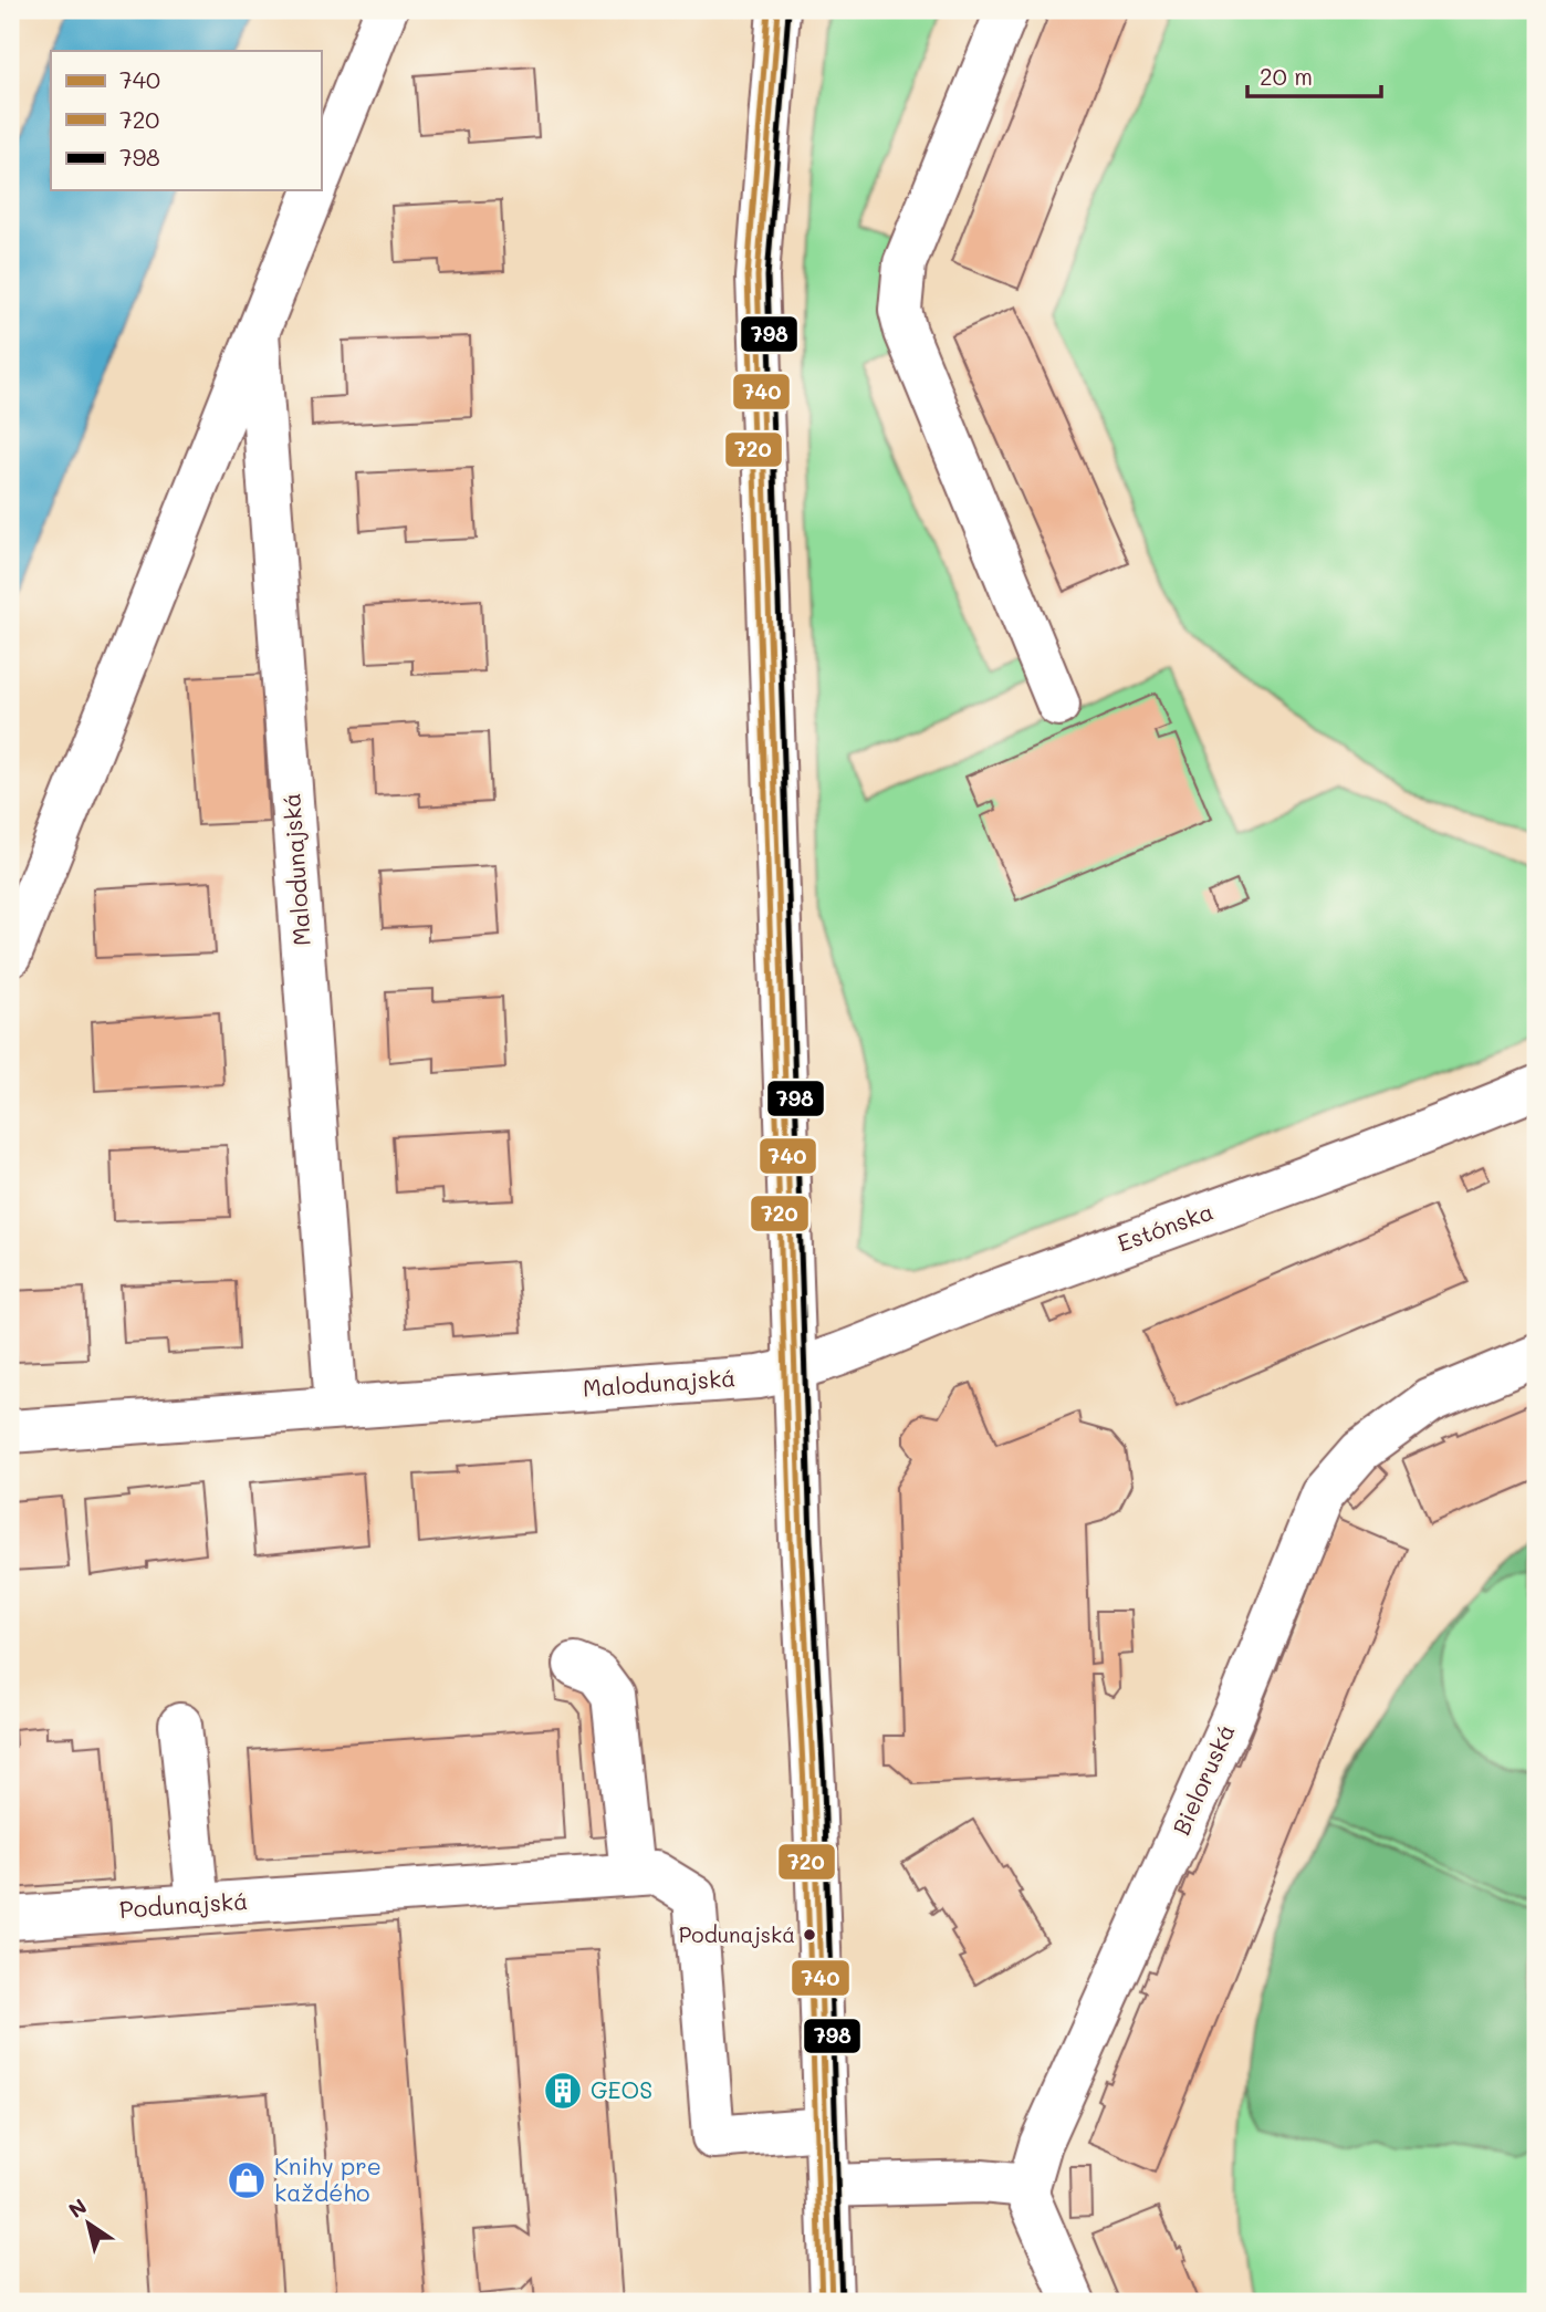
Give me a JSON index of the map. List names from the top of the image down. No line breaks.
{"streets":{"street":["Malodunajská","Estónska","Bieloruská","Podunajská"]},"crossings":[["Malodunajská","Estónska"]],"places":{"other":["Podunajská"],"building":["GEOS"],"shop":["Knihy pre každého"]},"lines":["transit line 740","transit line 720","transit line 798"],"legend":["740","720","798"],"scale_bar":"20 m","north":"top left"}
